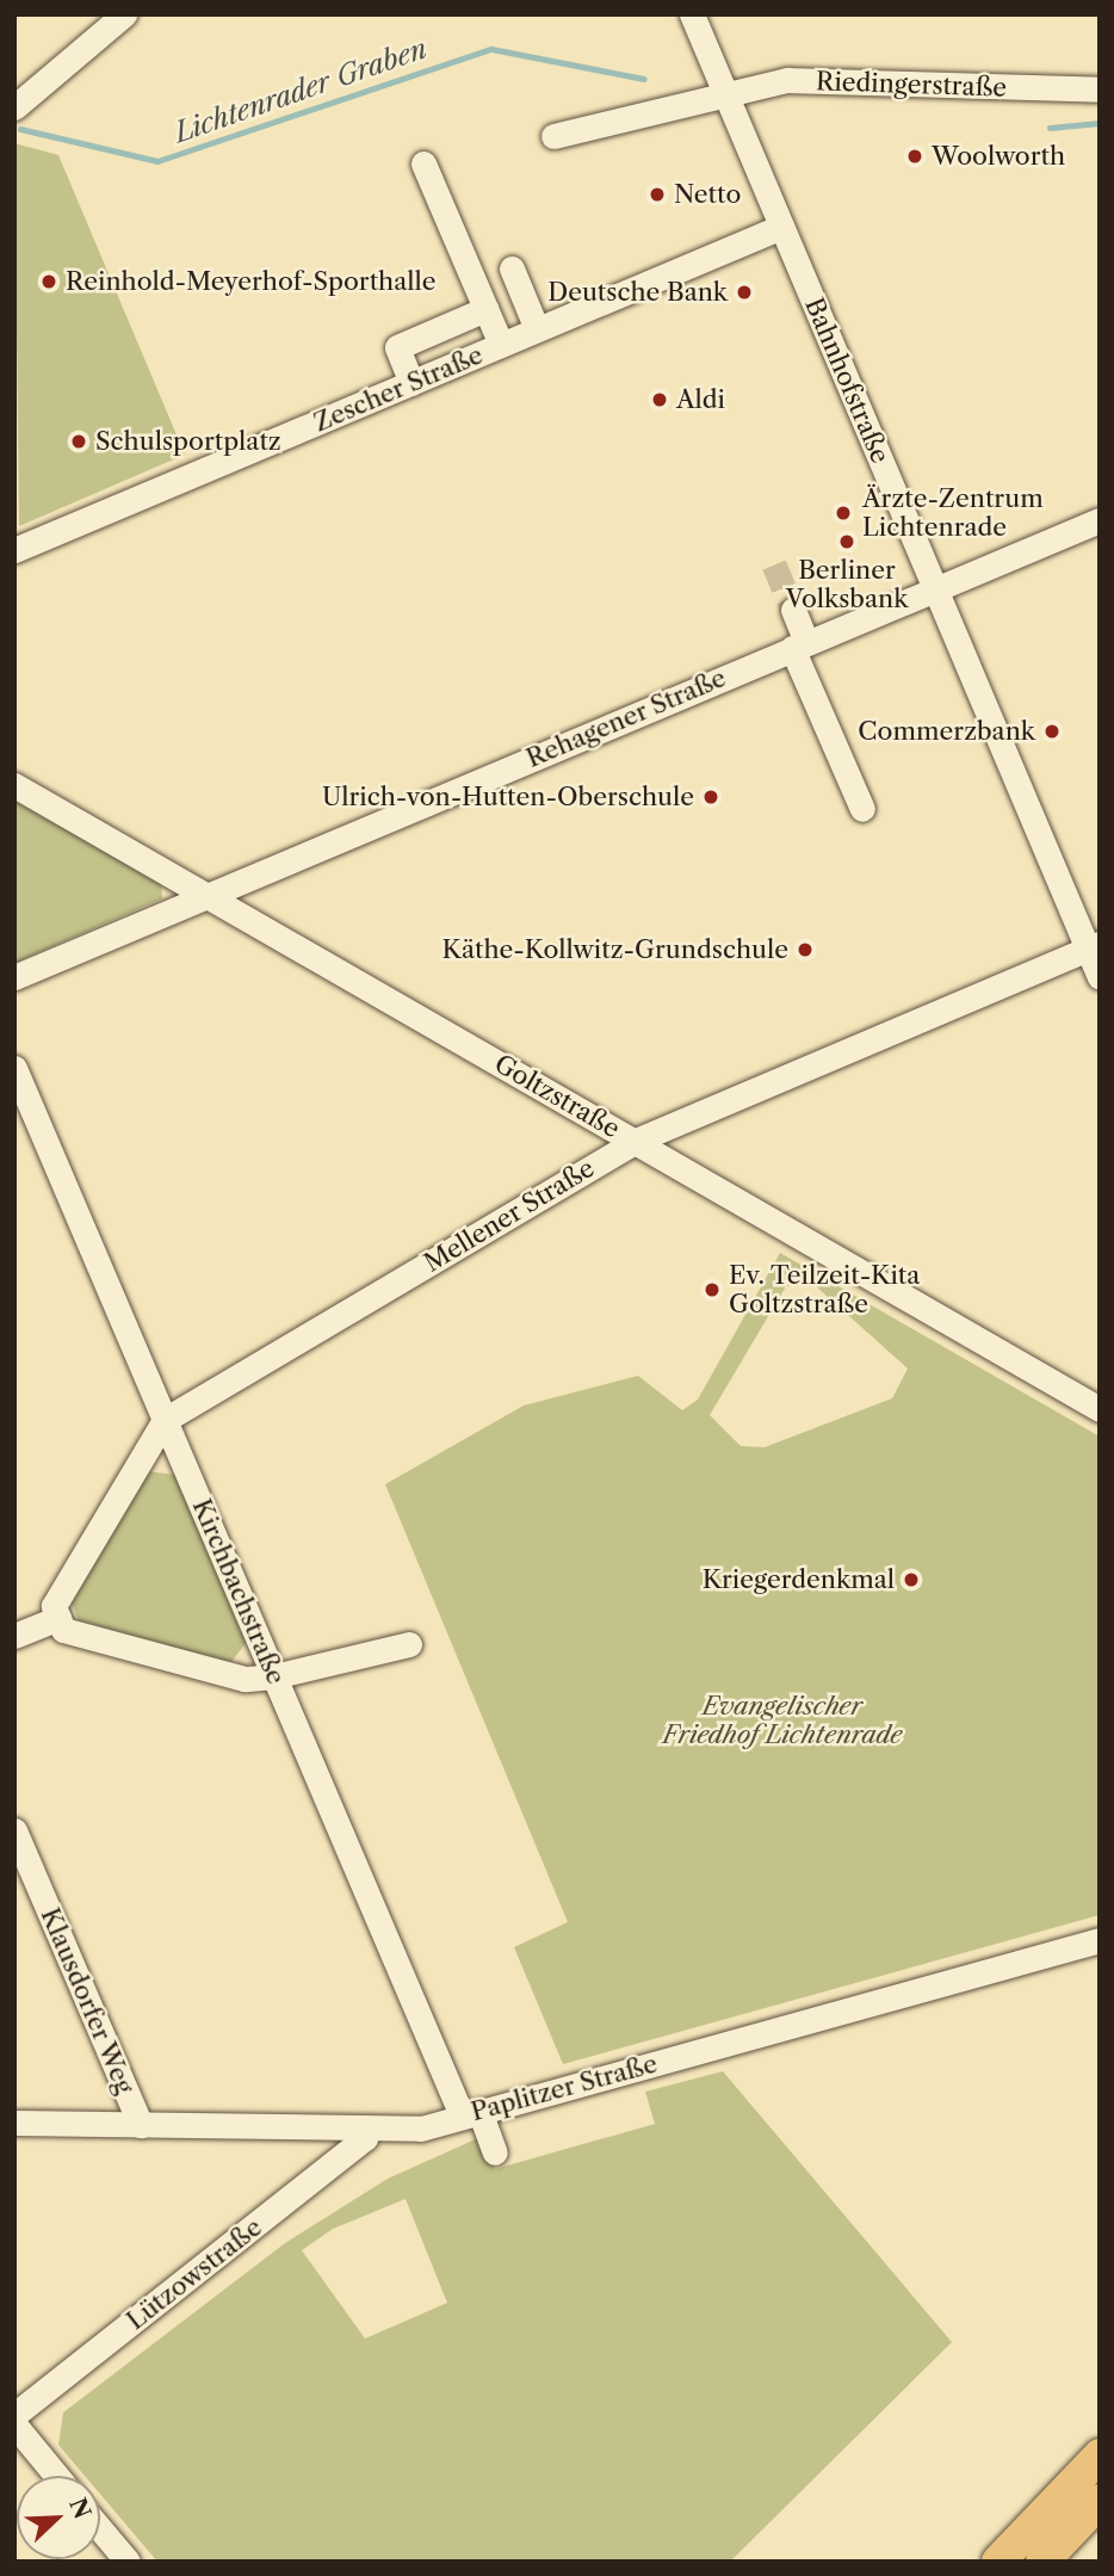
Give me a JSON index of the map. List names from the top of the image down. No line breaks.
{"streets":{"street":["Riedingerstraße","Bahnhofstraße","Zescher Straße","Rehagener Straße","Goltzstraße","Mellener Straße","Kirchbachstraße","Klausdorfer Weg","Paplitzer Straße","Lützowstraße"]},"crossings":[["Riedingerstraße","Bahnhofstraße"],["Bahnhofstraße","Zescher Straße"],["Bahnhofstraße","Rehagener Straße"],["Bahnhofstraße","Mellener Straße"],["Rehagener Straße","Goltzstraße"],["Goltzstraße","Mellener Straße"],["Mellener Straße","Kirchbachstraße"],["Kirchbachstraße","Paplitzer Straße"],["Klausdorfer Weg","Paplitzer Straße"],["Paplitzer Straße","Lützowstraße"]],"water":["Lichtenrader Graben"],"parks":["Evangelischer Friedhof Lichtenrade"],"places":["Woolworth","Netto","Reinhold-Meyerhof-Sporthalle","Deutsche Bank","Aldi","Schulsportplatz","Ärzte-Zentrum Lichtenrade","Berliner Volksbank","Commerzbank","Ulrich-von-Hutten-Oberschule","Käthe-Kollwitz-Grundschule","Ev. Teilzeit-Kita Goltzstraße","Kriegerdenkmal"],"north":"top right"}
